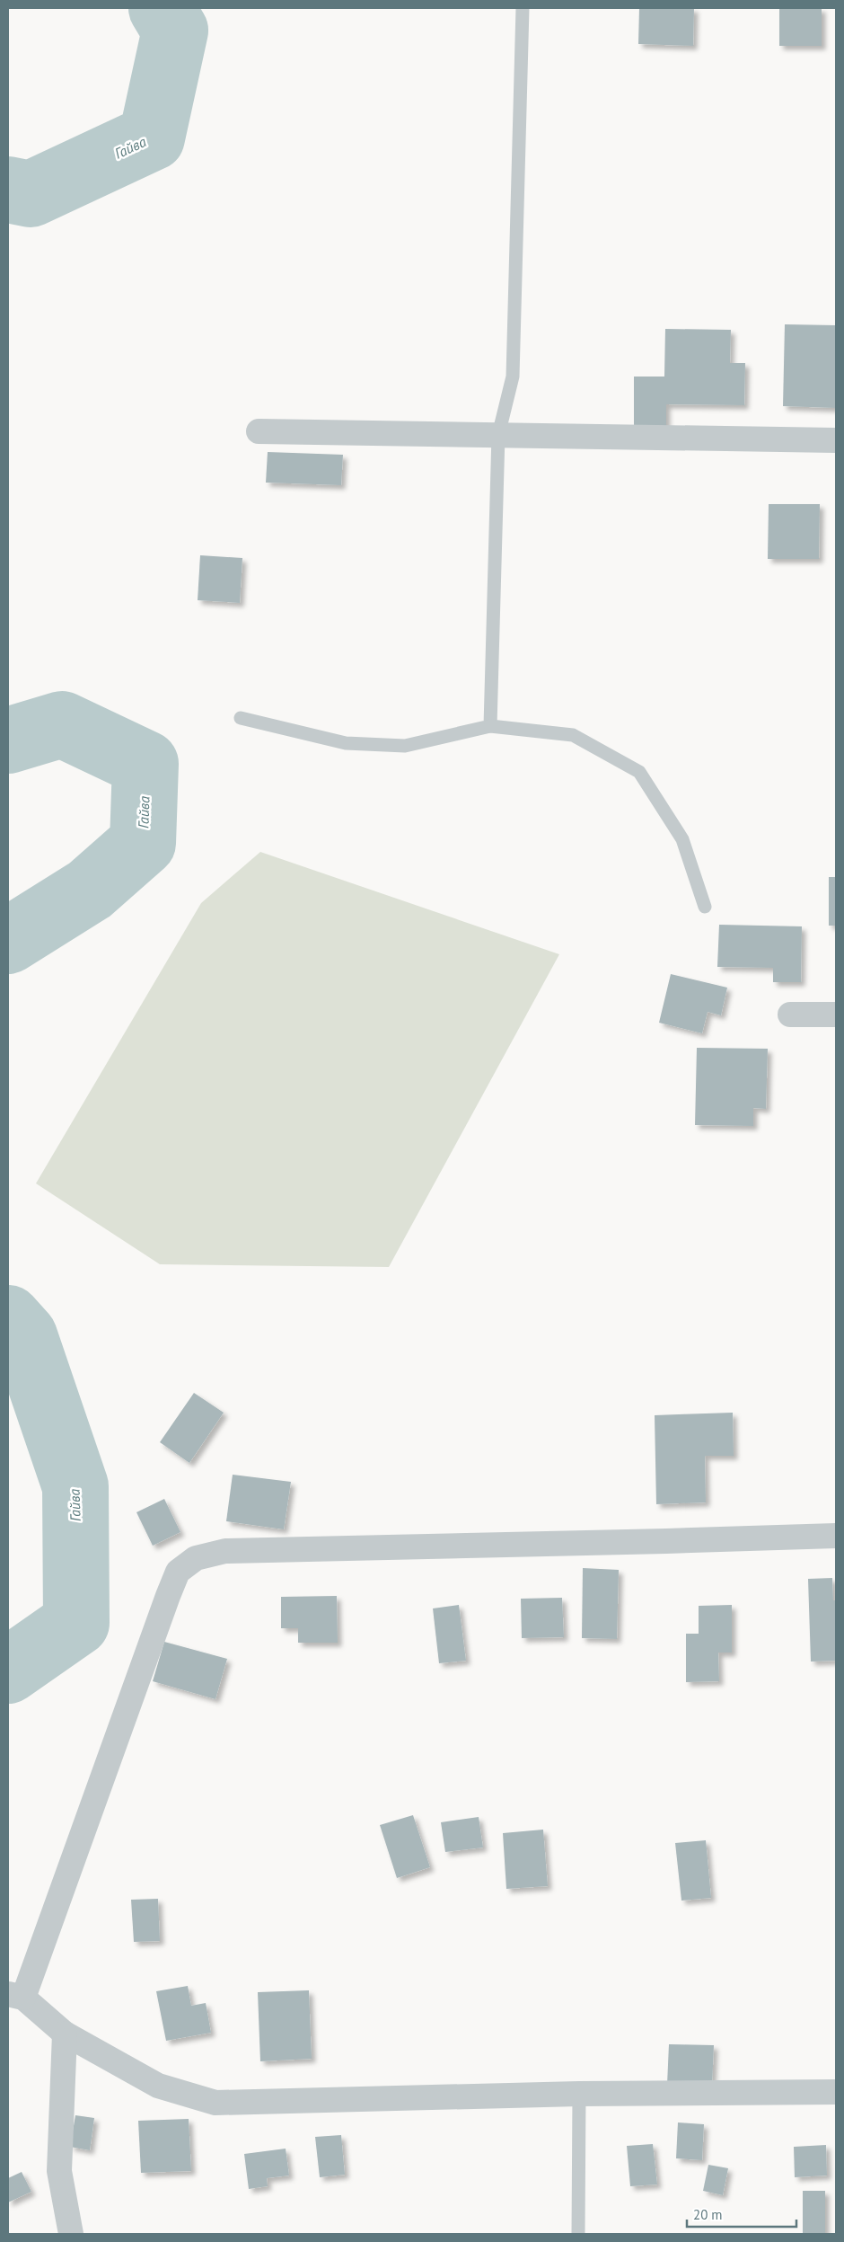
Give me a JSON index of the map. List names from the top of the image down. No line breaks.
{"water":["Гайва"],"scale_bar":"20 m"}
